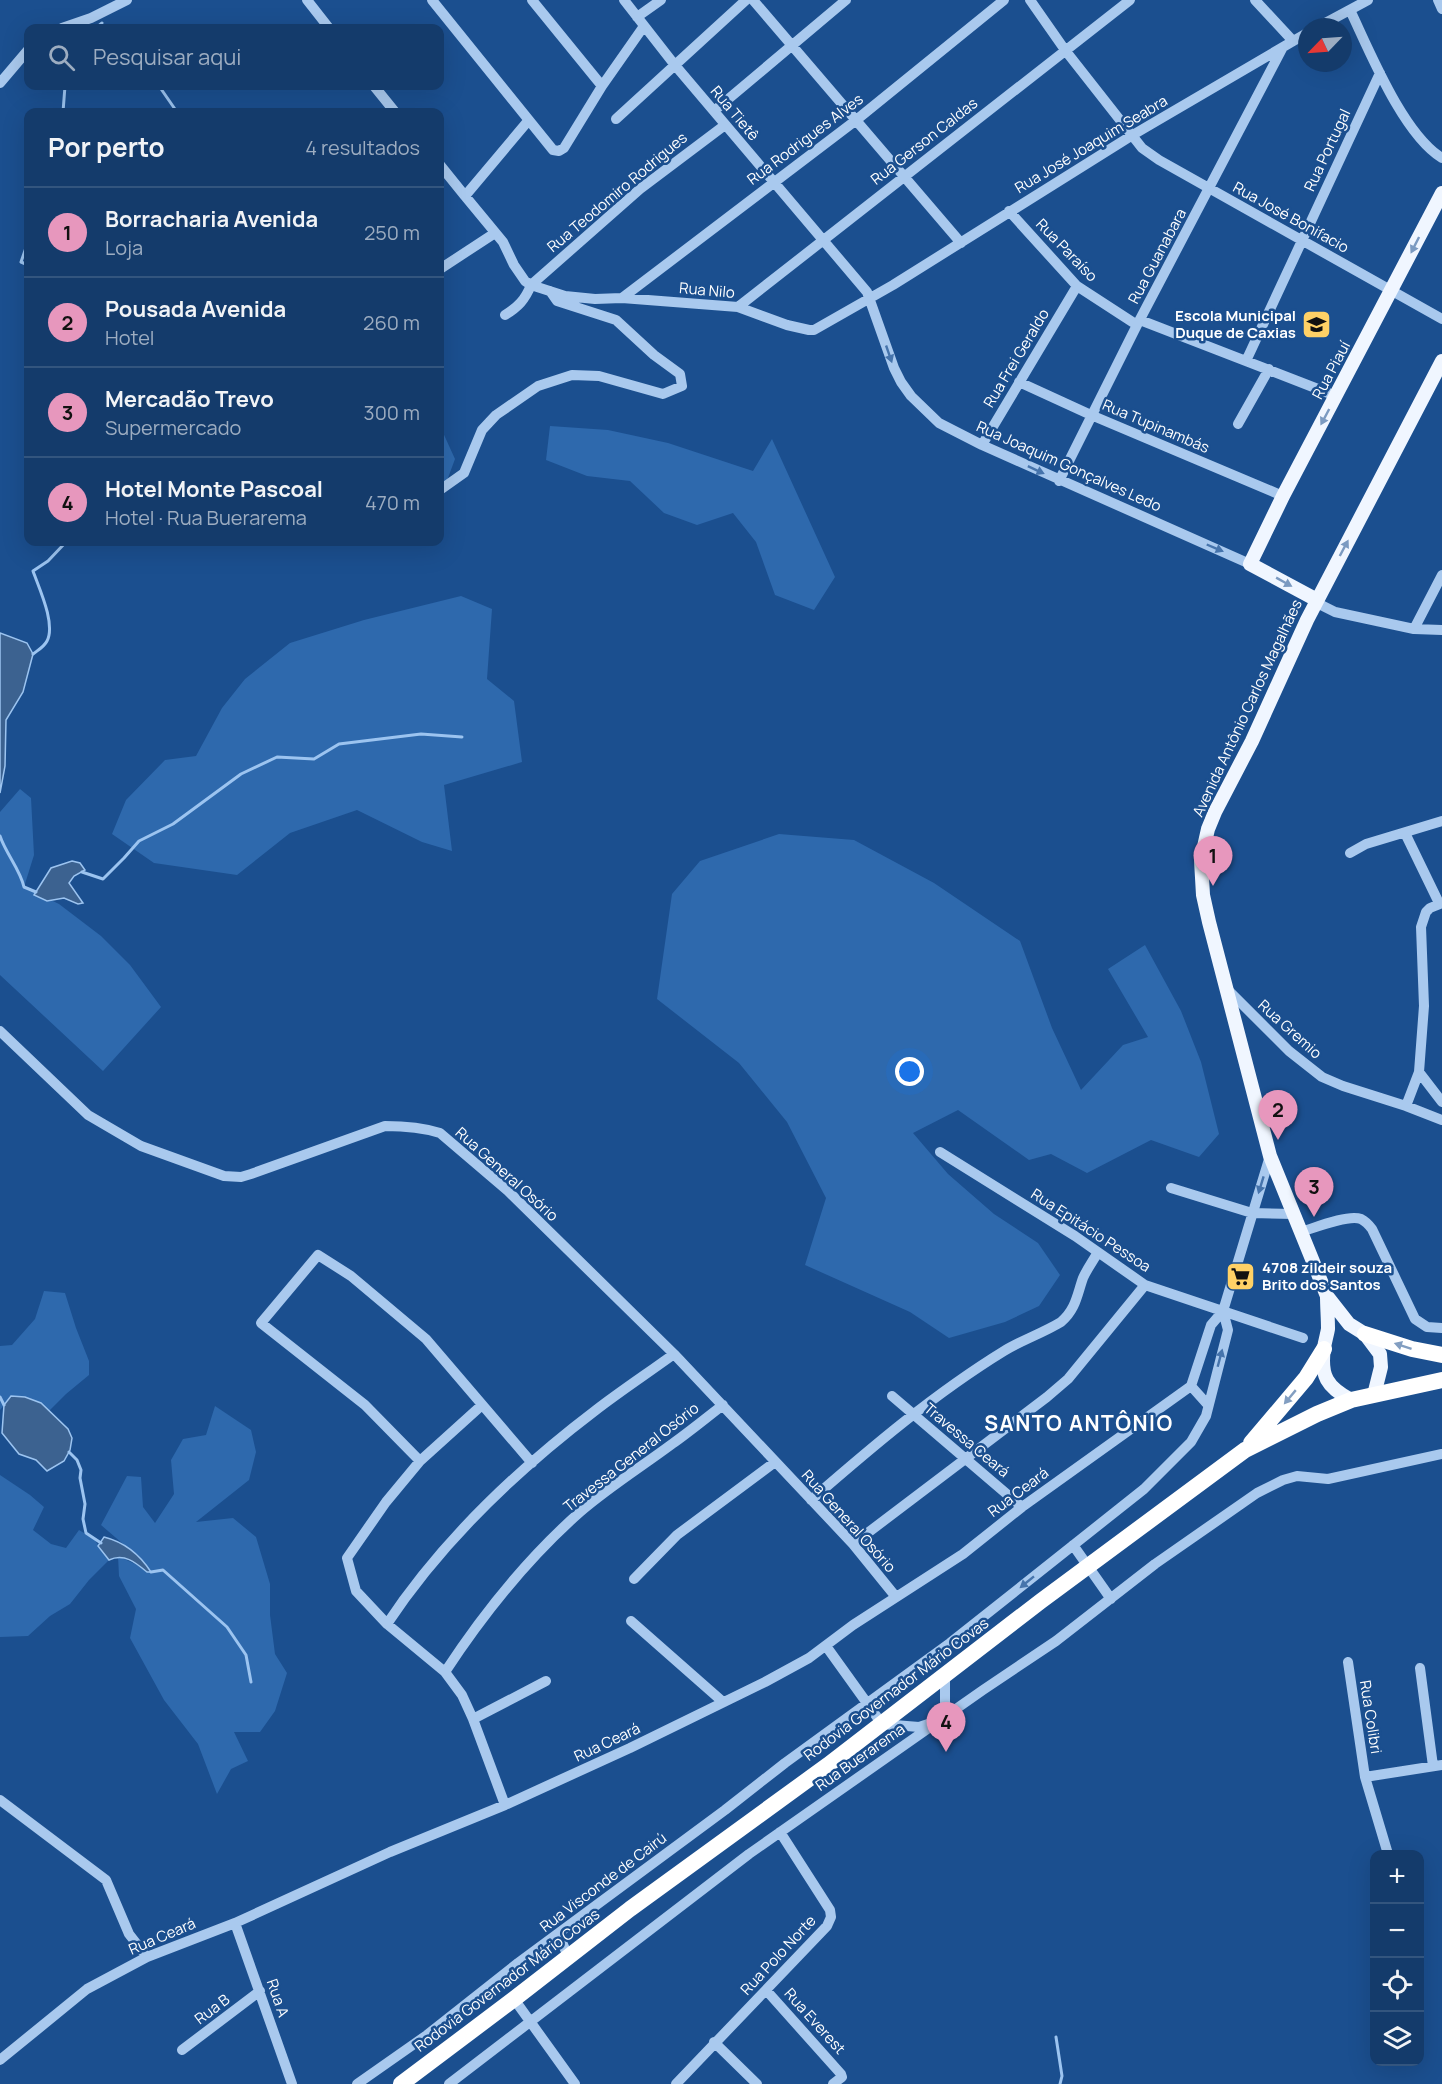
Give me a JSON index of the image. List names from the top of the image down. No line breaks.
{"streets":{"highway":["Rodovia Governador Mário Covas"],"main road":["Rua Piauí","Rua Joaquim Gonçalves Ledo","Avenida Antônio Carlos Magalhães"],"street":["Rua Tietê","Rua Rodrigues Alves","Rua Gerson Caldas","Rua José Joaquim Seabra","Rua Portugal","Rua Teodomiro Rodrigues","Rua José Bonifacio","Rua Paraíso","Rua Guanabara","Rua Nilo","Rua Frei Geraldo","Rua Tupinambás","Rua Gremio","Rua General Osório","Rua Epitácio Pessoa","Travessa Ceará","Travessa General Osório","Rua Ceará","Rua Colibri","Rua Buerarema","Rua Visconde de Cairú","Rua Polo Norte","Rua A","Rua B","Rua Everest"]},"crossings":[["Rua Tietê","Rua Rodrigues Alves"],["Rua Tietê","Rua Gerson Caldas"],["Rua Tietê","Rua Teodomiro Rodrigues"],["Rua Tietê","Rua Nilo"],["Rua Tietê","Rua Joaquim Gonçalves Ledo"],["Rua Rodrigues Alves","Rua Nilo"],["Rua Gerson Caldas","Rua José Bonifacio"],["Rua Gerson Caldas","Rua Nilo"],["Rua José Joaquim Seabra","Rua José Bonifacio"],["Rua José Joaquim Seabra","Rua Paraíso"],["Rua José Joaquim Seabra","Rua Guanabara"],["Rua José Joaquim Seabra","Rua Nilo"],["Rua Portugal","Rua José Bonifacio"],["Rua Portugal","Rua Paraíso"],["Rua Teodomiro Rodrigues","Rua Nilo"],["Rua José Bonifacio","Rua Guanabara"],["Rua José Bonifacio","Rua Piauí"],["Rua Paraíso","Rua Guanabara"],["Rua Paraíso","Rua Frei Geraldo"],["Rua Paraíso","Rua Piauí"],["Rua Guanabara","Rua Tupinambás"],["Rua Guanabara","Rua Joaquim Gonçalves Ledo"],["Rua Nilo","Rua Joaquim Gonçalves Ledo"],["Rua Frei Geraldo","Rua Tupinambás"],["Rua Frei Geraldo","Rua Joaquim Gonçalves Ledo"],["Rua Piauí","Rua Tupinambás"],["Rua Piauí","Rua Joaquim Gonçalves Ledo"],["Rua Joaquim Gonçalves Ledo","Avenida Antônio Carlos Magalhães"],["Avenida Antônio Carlos Magalhães","Rua Gremio"],["Rua General Osório","Travessa General Osório"],["Rua General Osório","Rua Ceará"],["Travessa Ceará","Rua Ceará"],["Rua Ceará","Rua A"],["Rua Buerarema","Rua Polo Norte"],["Rua Polo Norte","Rua Everest"],["Rua A","Rua B"]],"one_way":["Rua Piauí","Rua Joaquim Gonçalves Ledo"],"districts":["SANTO ANTÔNIO"],"places":{"school or university":["Escola Municipal Duque de Caxias"],"supermarket":["4708 zildeir souza Brito dos Santos"]},"north":"bottom left","page":{"search":"Pesquisar aqui","heading":["Por perto","4 resultados"],"list":[{"mark":"1","name":"Borracharia Avenida","note":"Loja","value":"250 m"},{"mark":"2","name":"Pousada Avenida","note":"Hotel","value":"260 m"},{"mark":"3","name":"Mercadão Trevo","note":"Supermercado","value":"300 m"},{"mark":"4","name":"Hotel Monte Pascoal","note":"Hotel · Rua Buerarema","value":"470 m"}],"pins":["1","2","3","4"],"map_buttons":["+","−"]}}
